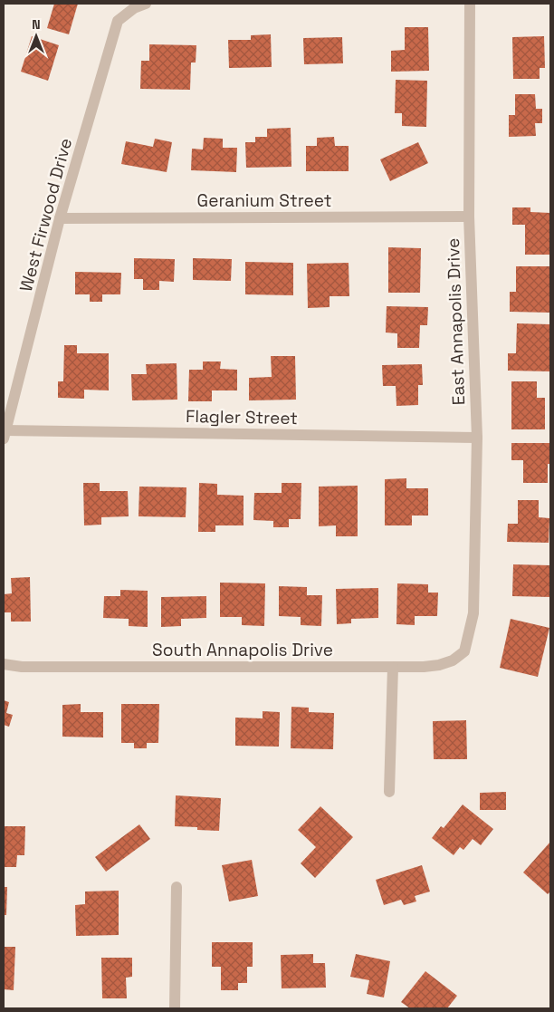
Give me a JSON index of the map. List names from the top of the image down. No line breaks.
{"streets":{"street":["Geranium Street","West Firwood Drive","East Annapolis Drive","Flagler Street","South Annapolis Drive"]},"crossings":[["Geranium Street","West Firwood Drive"],["Geranium Street","East Annapolis Drive"],["West Firwood Drive","Flagler Street"],["East Annapolis Drive","Flagler Street"],["East Annapolis Drive","South Annapolis Drive"]],"north":"top"}
